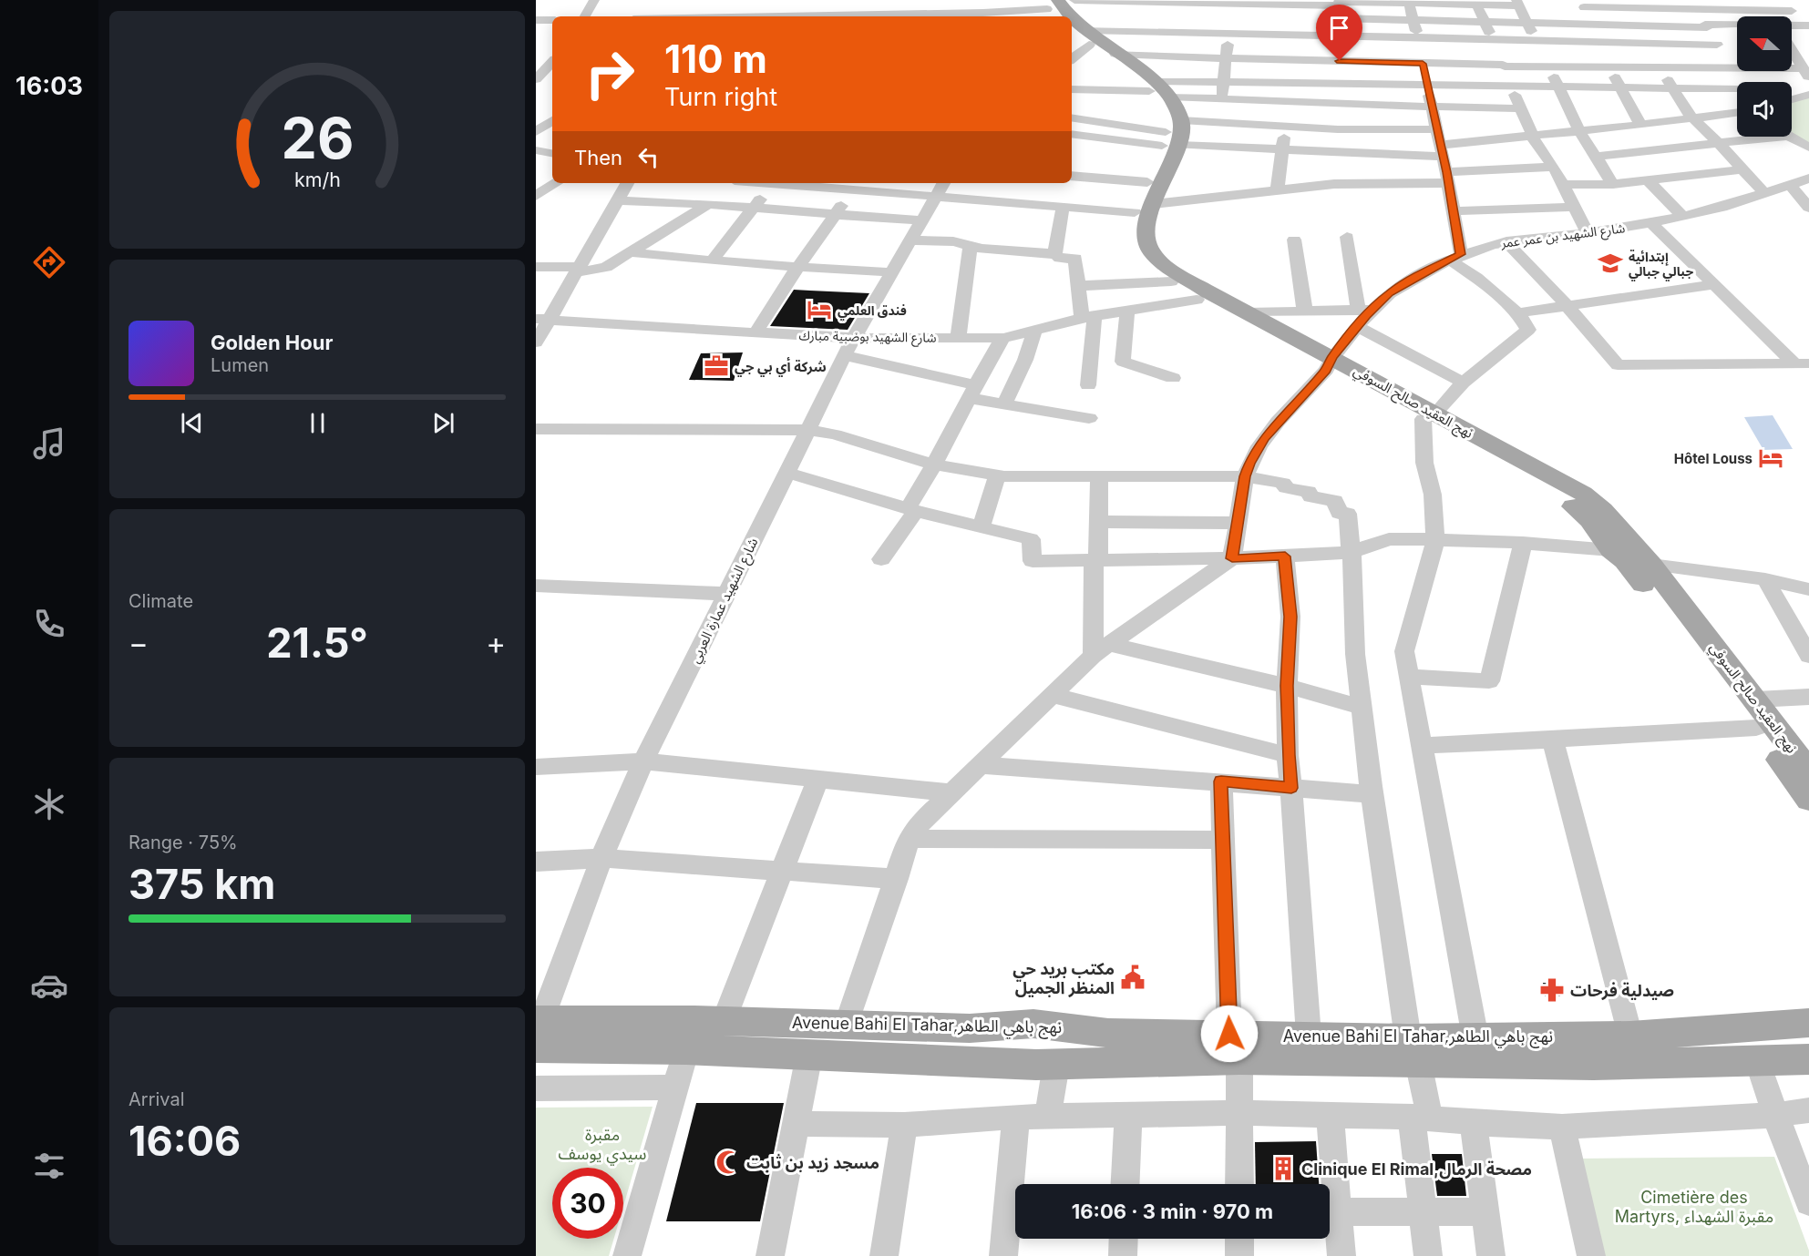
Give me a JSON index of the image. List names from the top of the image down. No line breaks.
{"streets":{"main road":["نهج العقيد صالح السوفي","Avenue Bahi El Tahar,نهج باهي الطاهر"],"street":["شارع الشهيد بن عمر عمر","شارع الشهيد بوضبية مبارك","شارع الشهيد عمارة العربي"]},"crossings":[["شارع الشهيد بن عمر عمر","نهج العقيد صالح السوفي"],["شارع الشهيد بوضبية مبارك","نهج العقيد صالح السوفي"],["شارع الشهيد بوضبية مبارك","شارع الشهيد عمارة العربي"],["شارع الشهيد عمارة العربي","Avenue Bahi El Tahar,نهج باهي الطاهر"]],"parks":["مقبرة سيدي يوسف","Cimetière des Martyrs, مقبرة الشهداء"],"places":{"school or university":["إبتدائية جبالي جبالي"],"hotel":["فندق العلمي","Hôtel Louss"],"office":["شركة أي بي جي"],"public building":["مكتب بريد حي المنظر الجميل"],"pharmacy":["صيدلية فرحات"],"mosque":["مسجد زيد بن ثابت"],"building":["Clinique El Rimal,مصحة الرمال"]},"north":"left","page":{"tabs":"16:03","turn":["110 m","Turn right"],"then":"Then","song":["Golden Hour","Lumen"],"tile":["Climate",["Range · 75%","375 km"],["Arrival","16:06"]],"heat":["−","21.5°","+"],"limit":"30","trip":"16:06 · 3 min · 970 m","gauge":["26","km/h"]}}
